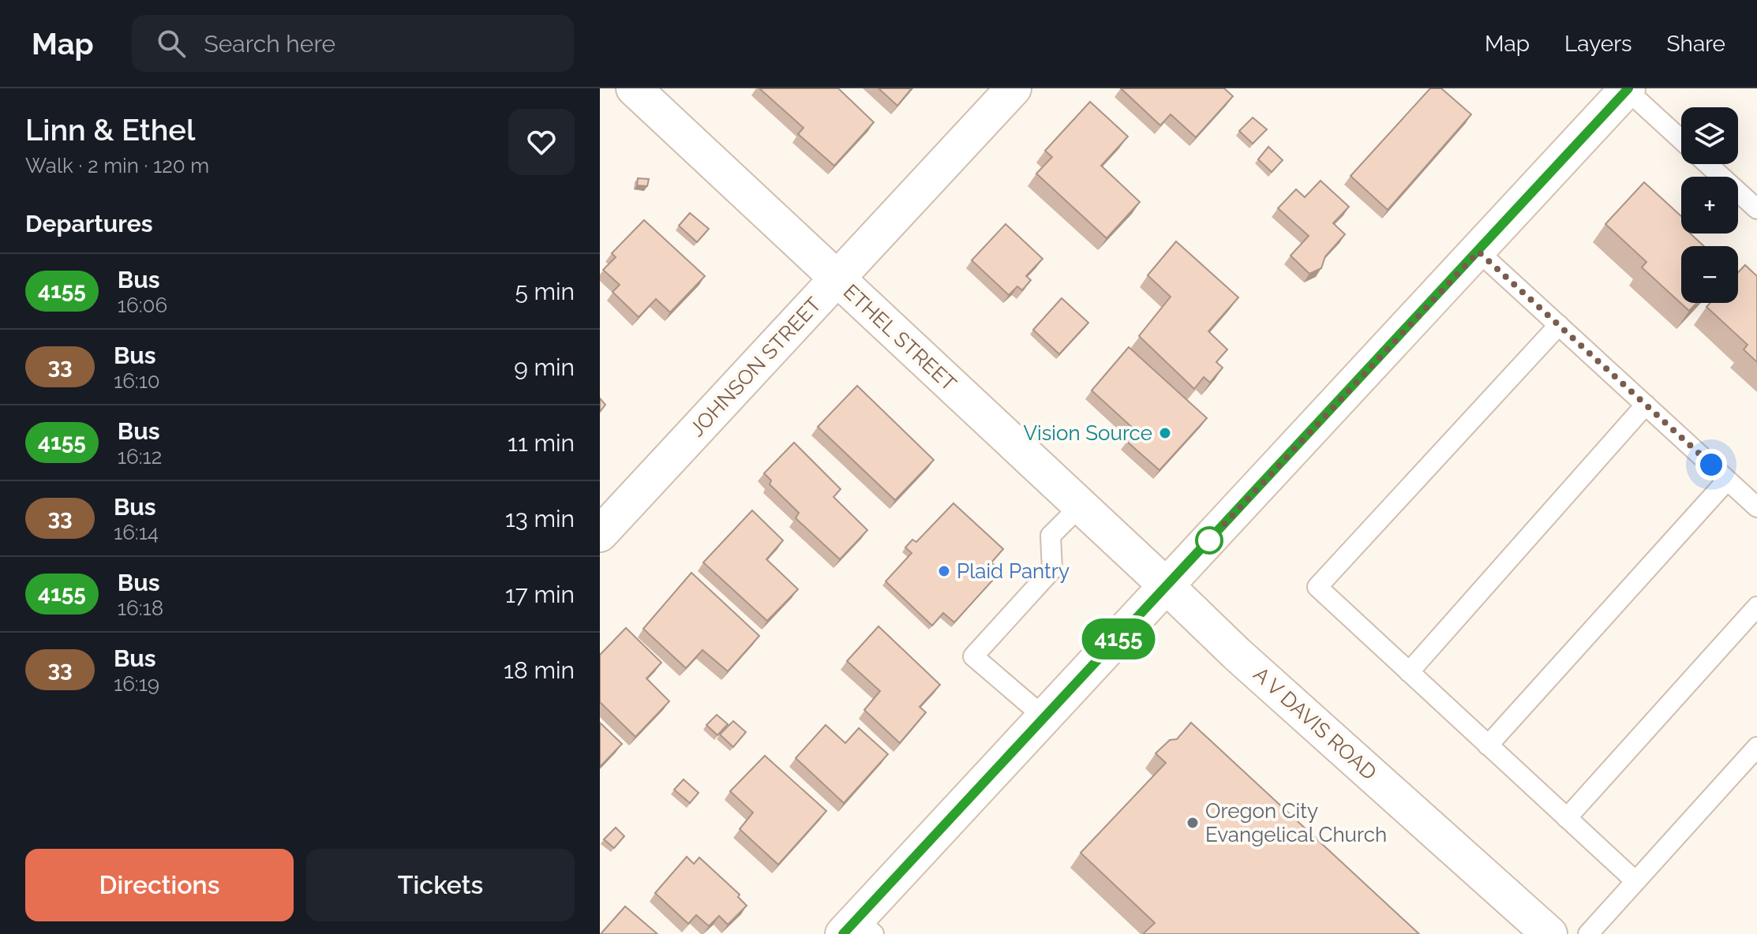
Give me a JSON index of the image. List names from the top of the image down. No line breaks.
{"streets":{"street":["ETHEL STREET","JOHNSON STREET","A V DAVIS ROAD"]},"crossings":[["ETHEL STREET","JOHNSON STREET"],["ETHEL STREET","A V DAVIS ROAD"]],"places":["Vision Source","Plaid Pantry","Oregon City Evangelical Church"],"lines":["bus line 4155"],"page":{"header":"Map","search":"Search here","nav":["Map","Layers","Share"],"heading":[["Linn & Ethel","Walk · 2 min · 120 m"],"Departures"],"on_map":"4155","map_buttons":["+","−"],"list":[{"mark":"4155","name":"Bus","note":"16:06","value":"5 min"},{"mark":"33","name":"Bus","note":"16:10","value":"9 min"},{"mark":"4155","name":"Bus","note":"16:12","value":"11 min"},{"mark":"33","name":"Bus","note":"16:14","value":"13 min"},{"mark":"4155","name":"Bus","note":"16:18","value":"17 min"},{"mark":"33","name":"Bus","note":"16:19","value":"18 min"}],"buttons":["Directions","Tickets"]}}
